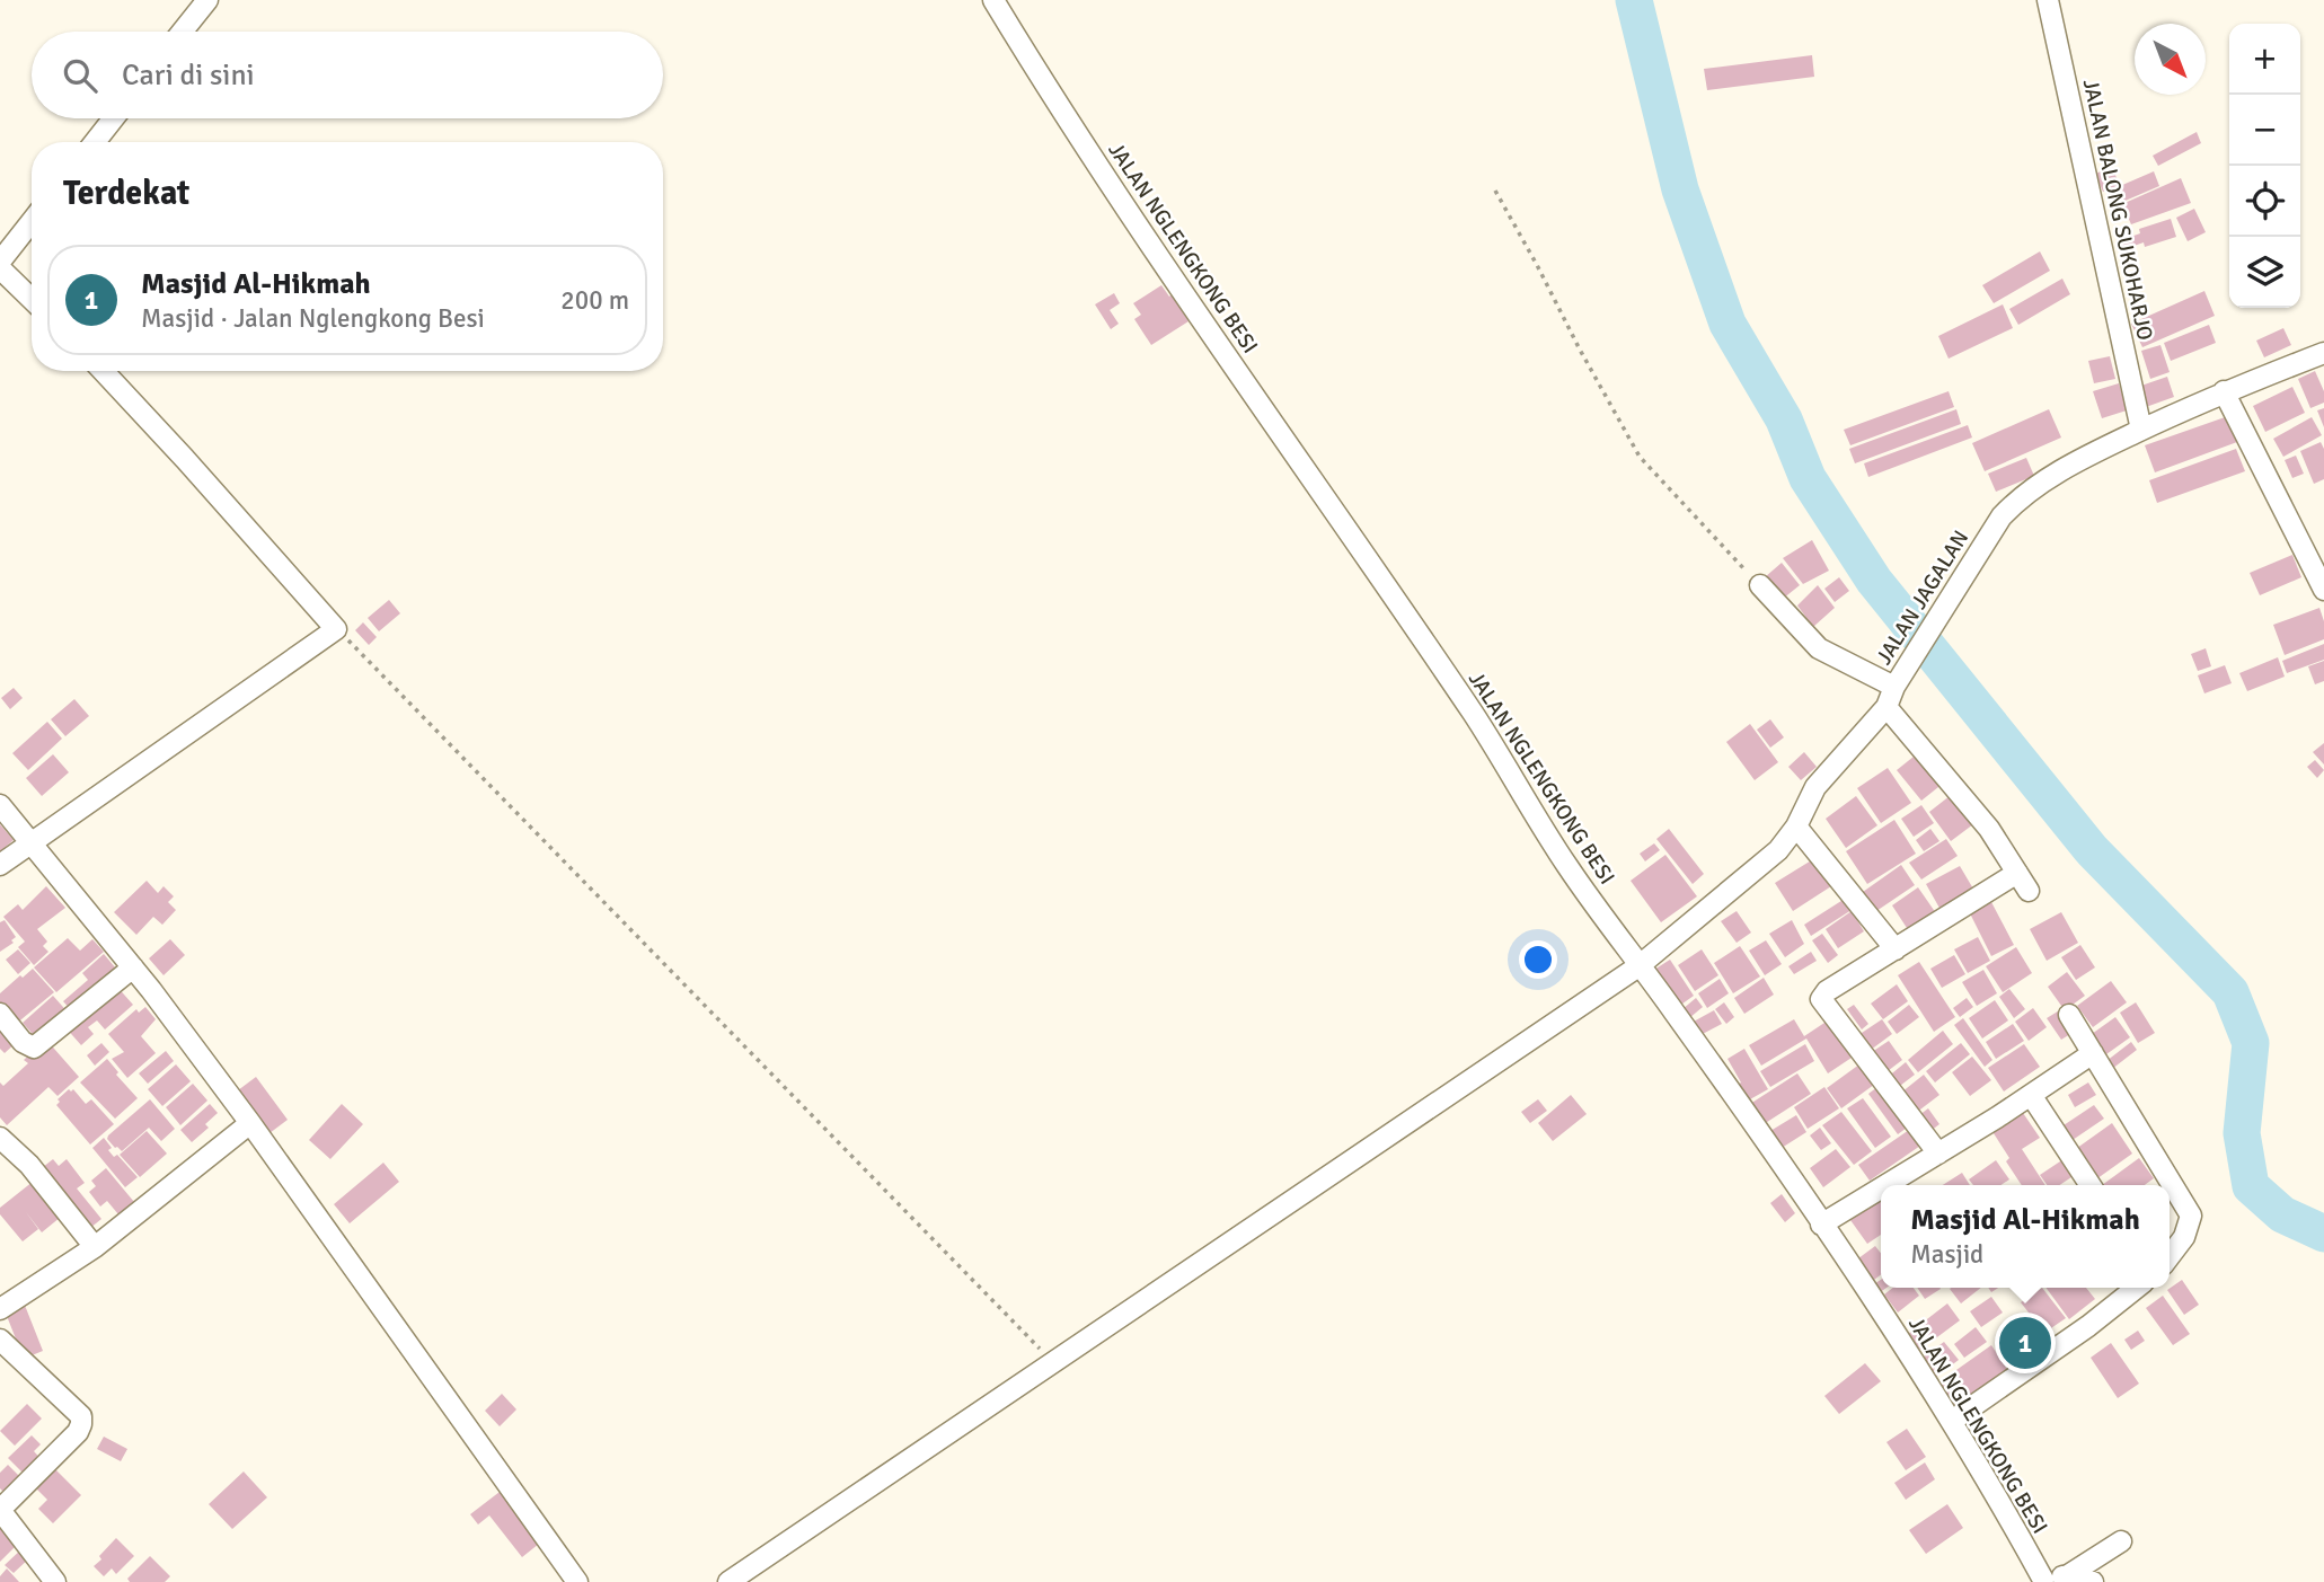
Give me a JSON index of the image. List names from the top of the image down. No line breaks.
{"streets":{"street":["JALAN BALONG SUKOHARJO","JALAN NGLENGKONG BESI","JALAN JAGALAN"]},"crossings":[["JALAN BALONG SUKOHARJO","JALAN JAGALAN"],["JALAN NGLENGKONG BESI","JALAN JAGALAN"]],"north":"bottom right","page":{"map_buttons":["+","−"],"search":"Cari di sini","heading":"Terdekat","list":[{"mark":"1","name":"Masjid Al-Hikmah","note":"Masjid · Jalan Nglengkong Besi","value":"200 m"}],"popup":["Masjid Al-Hikmah","Masjid"],"pins":"1"}}
